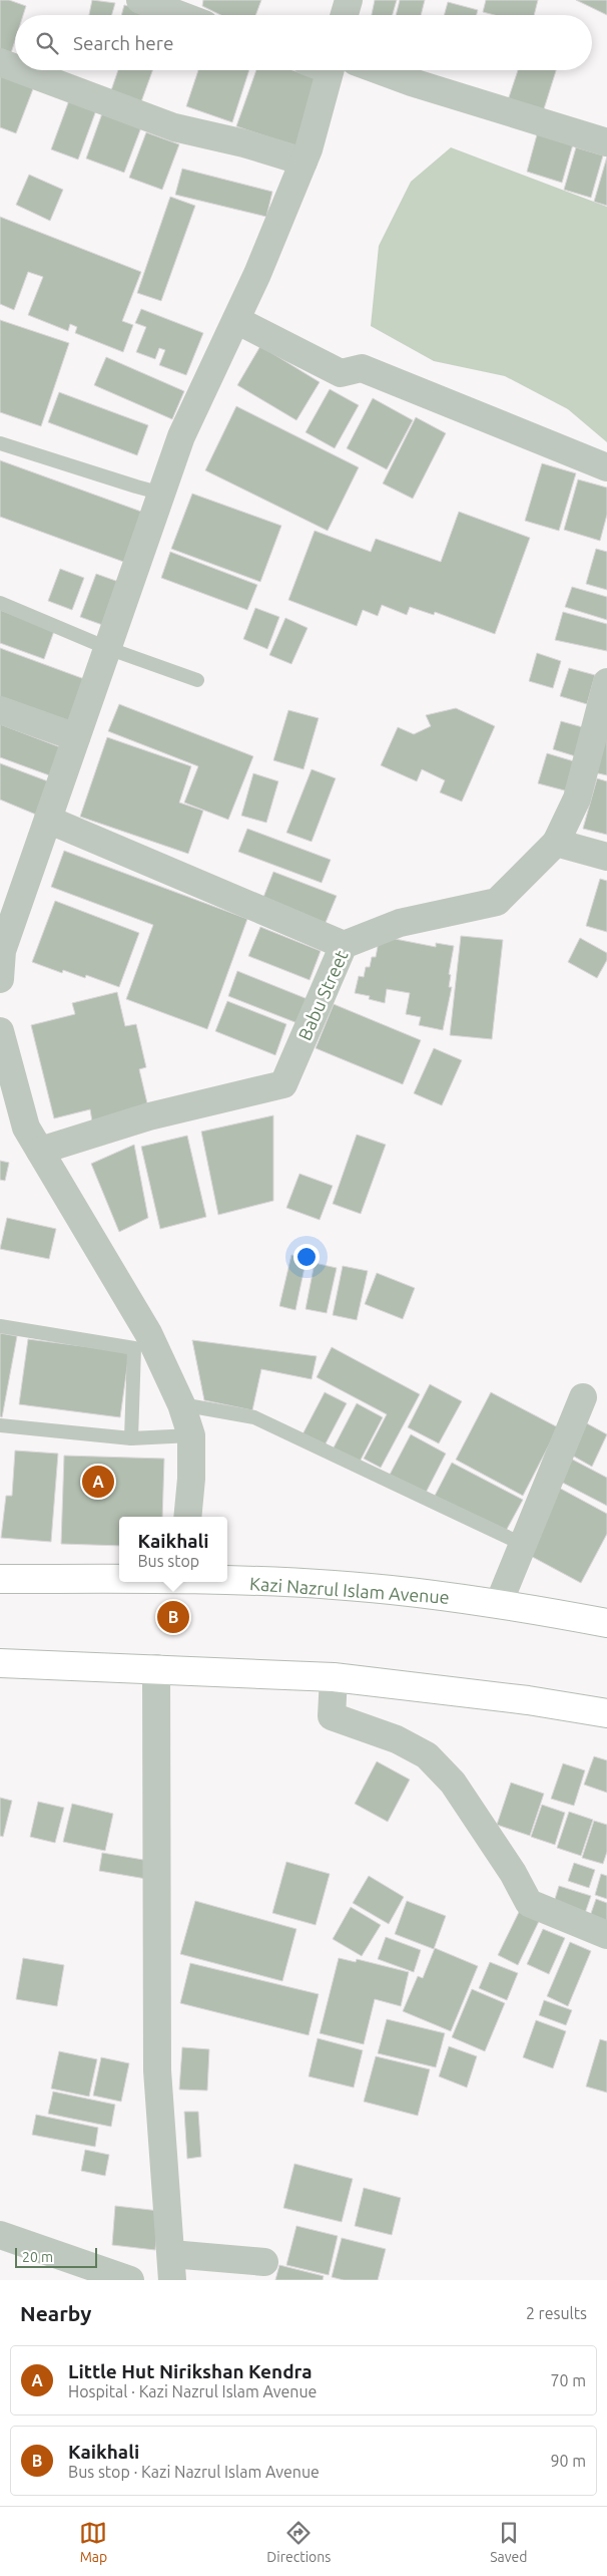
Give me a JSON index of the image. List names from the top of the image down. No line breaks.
{"streets":{"main road":["Kazi Nazrul Islam Avenue"],"street":["Babu Street"]},"scale_bar":"20 m","page":{"search":"Search here","pins":["A","B"],"popup":["Kaikhali","Bus stop"],"scale":"20 m","heading":["Nearby","2 results"],"list":[{"mark":"A","name":"Little Hut Nirikshan Kendra","note":"Hospital · Kazi Nazrul Islam Avenue","value":"70 m"},{"mark":"B","name":"Kaikhali","note":"Bus stop · Kazi Nazrul Islam Avenue","value":"90 m"}],"nav":["Map","Directions","Saved"]}}
